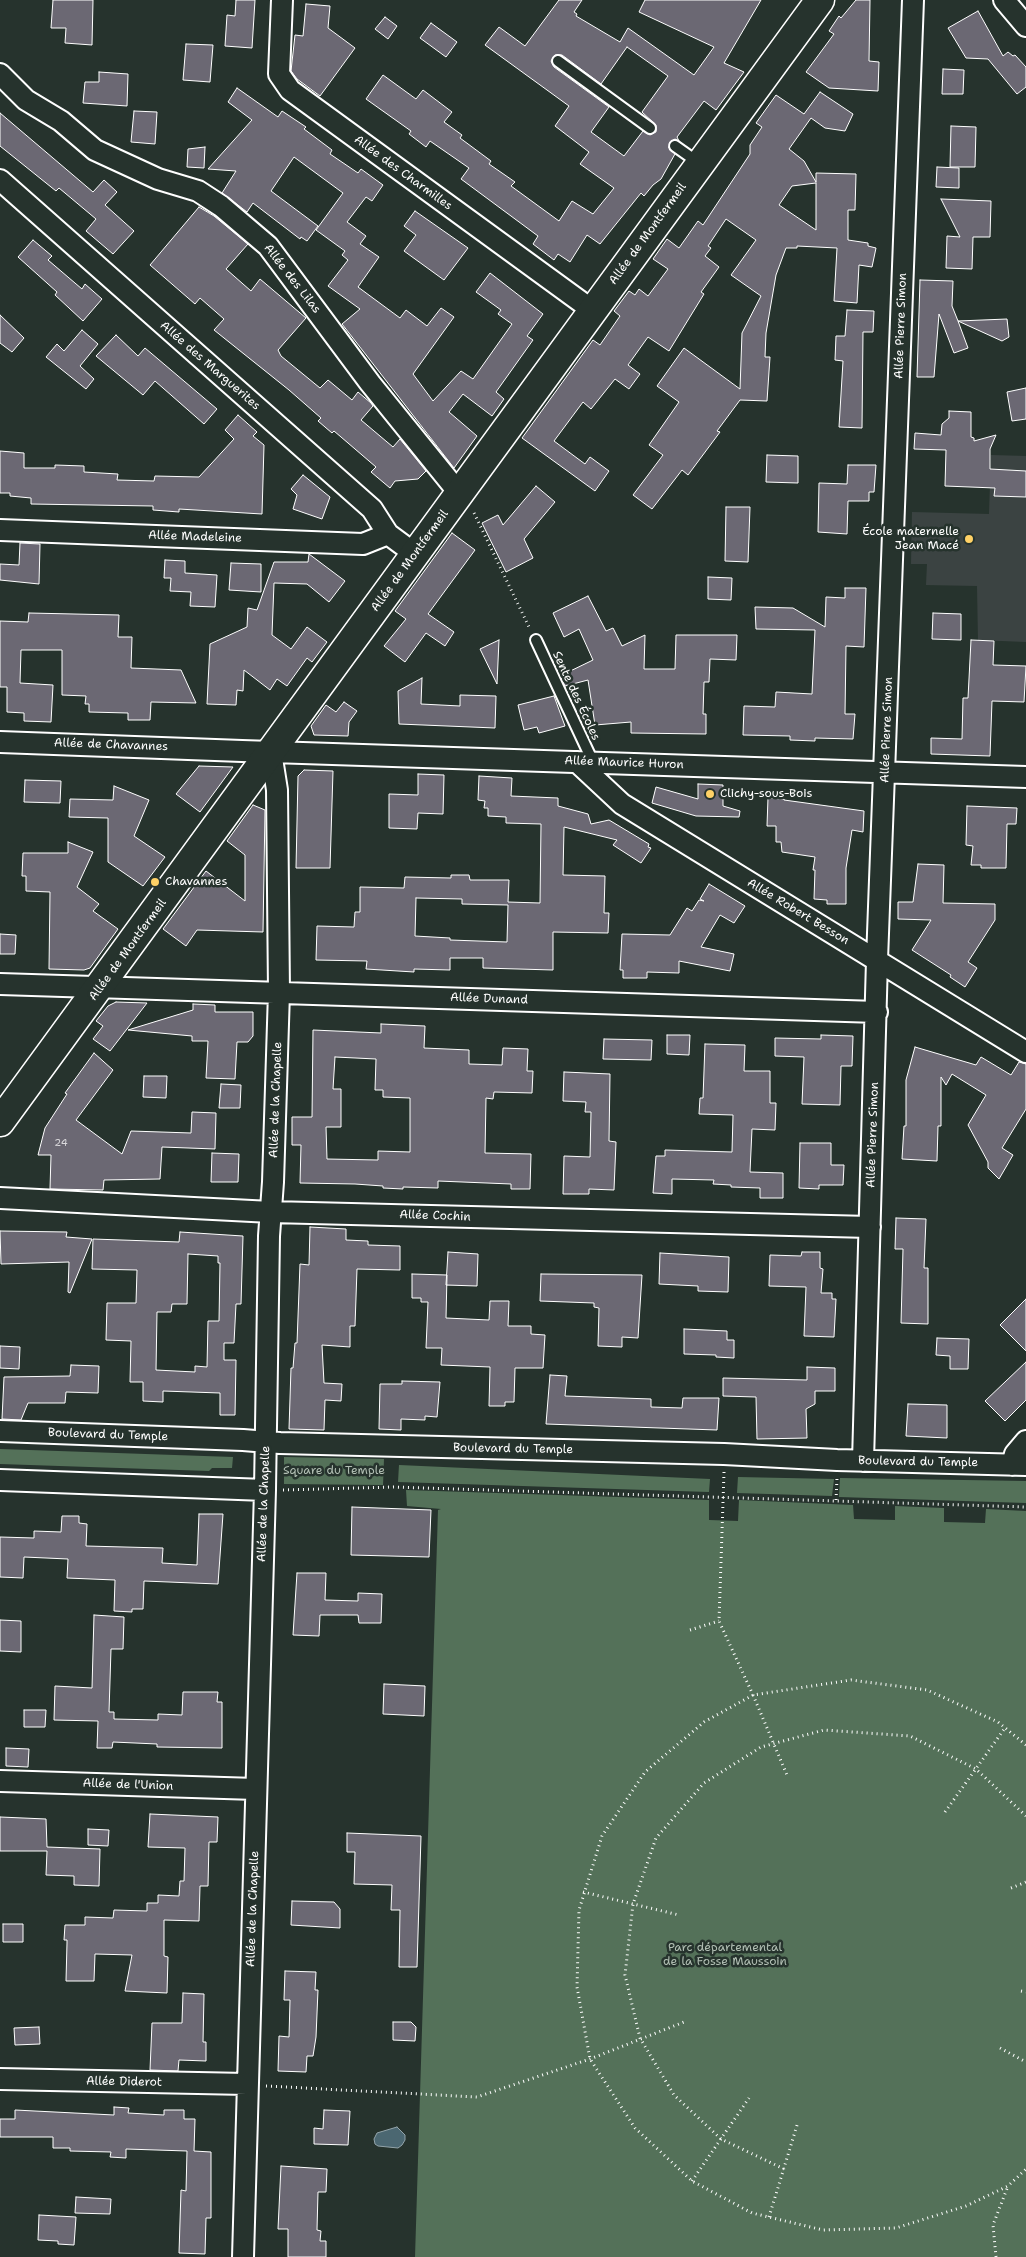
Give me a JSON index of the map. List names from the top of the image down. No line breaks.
{"streets":{"main road":["Allée de Montfermeil"],"street":["Allée des Charmilles","Allée des Lilas","Allée Pierre Simon","Allée des Marguerites","Allée Madeleine","Allée de Chavannes","Allée Maurice Huron","Allée Robert Besson","Allée Dunand","Allée de la Chapelle","Allée Cochin","Boulevard du Temple","Allée de l'Union","Allée Diderot"],"lane":["Sente des Écoles"]},"crossings":[["Allée des Charmilles","Allée de Montfermeil"],["Allée de Montfermeil","Allée des Lilas"],["Allée de Montfermeil","Allée des Marguerites"],["Allée de Montfermeil","Allée Maurice Huron"],["Allée de Montfermeil","Allée Dunand"],["Allée de Montfermeil","Allée de la Chapelle"],["Allée Pierre Simon","Allée Maurice Huron"],["Allée Pierre Simon","Allée Robert Besson"],["Allée Pierre Simon","Allée Dunand"],["Allée Pierre Simon","Allée Cochin"],["Allée Pierre Simon","Boulevard du Temple"],["Allée des Marguerites","Allée Madeleine"],["Sente des Écoles","Allée Maurice Huron"],["Sente des Écoles","Allée Robert Besson"],["Allée de Chavannes","Allée Maurice Huron"],["Allée Maurice Huron","Allée Robert Besson"],["Allée Maurice Huron","Allée de la Chapelle"],["Allée Dunand","Allée de la Chapelle"],["Allée de la Chapelle","Allée Cochin"],["Allée de la Chapelle","Boulevard du Temple"],["Allée de la Chapelle","Allée de l'Union"],["Allée de la Chapelle","Allée Diderot"]],"parks":["Square du Temple","Parc départemental de la Fosse Maussoin"],"places":["École maternelle Jean Macé","Clichy-sous-Bois","Chavannes"],"house_numbers":["24"]}
